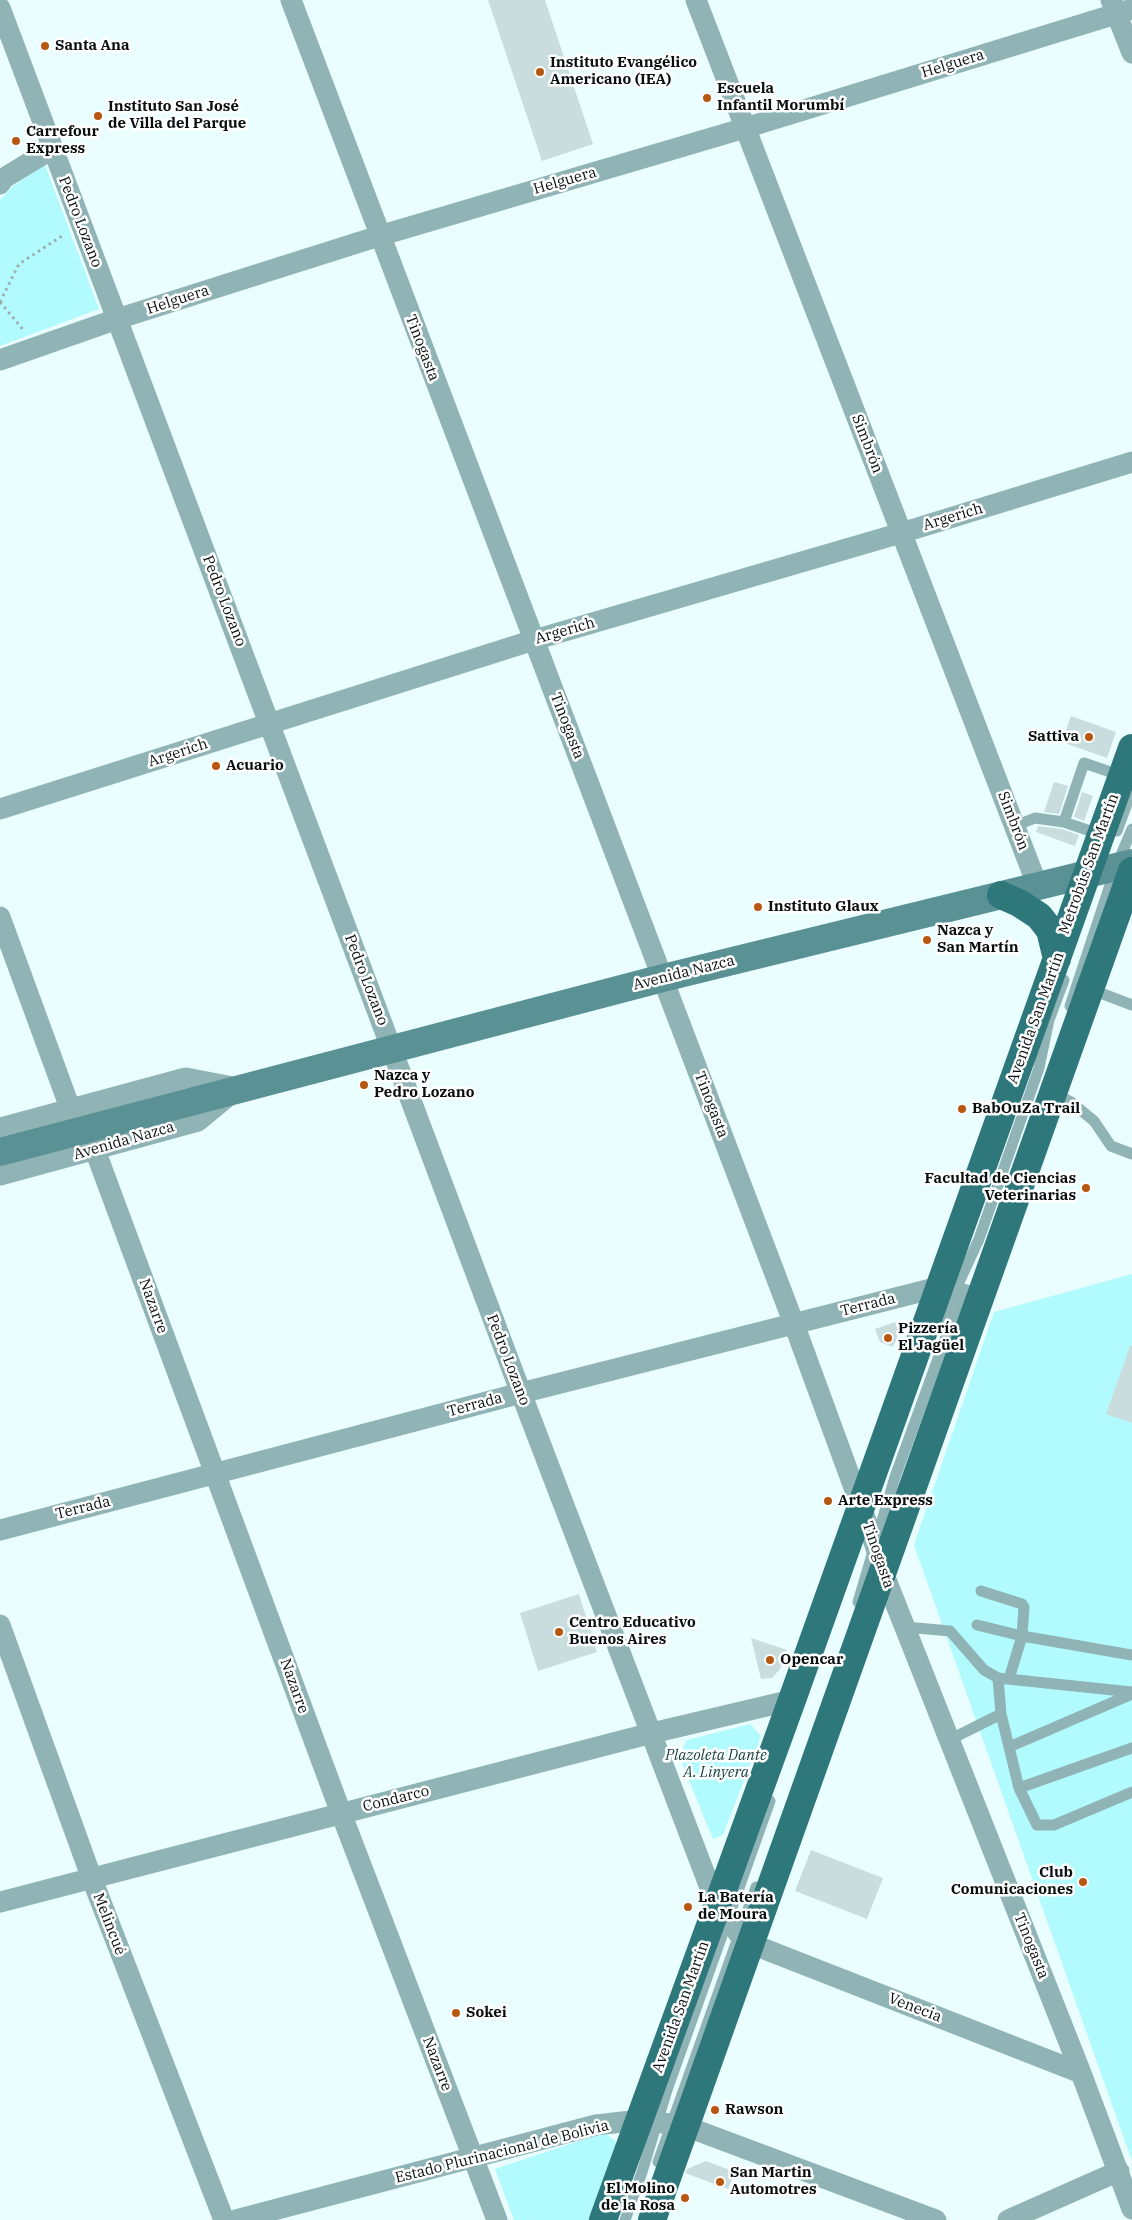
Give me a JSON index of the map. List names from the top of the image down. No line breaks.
{"streets":{"main road":["Avenida Nazca","Avenida San Martín"],"street":["Helguera","Pedro Lozano","Tinogasta","Simbrón","Argerich","Terrada","Nazarre","Condarco","Melincué","Venecia","Estado Plurinacional de Bolivia"],"lane":["Metrobús San Martín"]},"crossings":[["Helguera","Pedro Lozano"],["Helguera","Tinogasta"],["Helguera","Simbrón"],["Pedro Lozano","Argerich"],["Pedro Lozano","Avenida Nazca"],["Pedro Lozano","Avenida San Martín"],["Pedro Lozano","Terrada"],["Pedro Lozano","Condarco"],["Pedro Lozano","Venecia"],["Tinogasta","Argerich"],["Tinogasta","Avenida Nazca"],["Tinogasta","Avenida San Martín"],["Tinogasta","Terrada"],["Tinogasta","Venecia"],["Simbrón","Argerich"],["Simbrón","Avenida Nazca"],["Metrobús San Martín","Avenida Nazca"],["Metrobús San Martín","Avenida San Martín"],["Avenida Nazca","Avenida San Martín"],["Avenida Nazca","Nazarre"],["Avenida San Martín","Terrada"],["Avenida San Martín","Condarco"],["Avenida San Martín","Venecia"],["Avenida San Martín","Estado Plurinacional de Bolivia"],["Terrada","Nazarre"],["Nazarre","Condarco"],["Nazarre","Estado Plurinacional de Bolivia"],["Condarco","Melincué"]],"parks":["Plazoleta Dante A. Linyera"],"places":["Santa Ana","Instituto Evangélico Americano (IEA)","Escuela Infantil Morumbí","Instituto San José de Villa del Parque","Carrefour Express","Sattiva","Acuario","Instituto Glaux","Nazca y San Martín","Nazca y Pedro Lozano","BabOuZa Trail","Facultad de Ciencias Veterinarias","Pizzería El Jagüel","Arte Express","Centro Educativo Buenos Aires","Opencar","Club Comunicaciones","La Batería de Moura","Sokei","Rawson","San Martin Automotres","El Molino de la Rosa"]}
